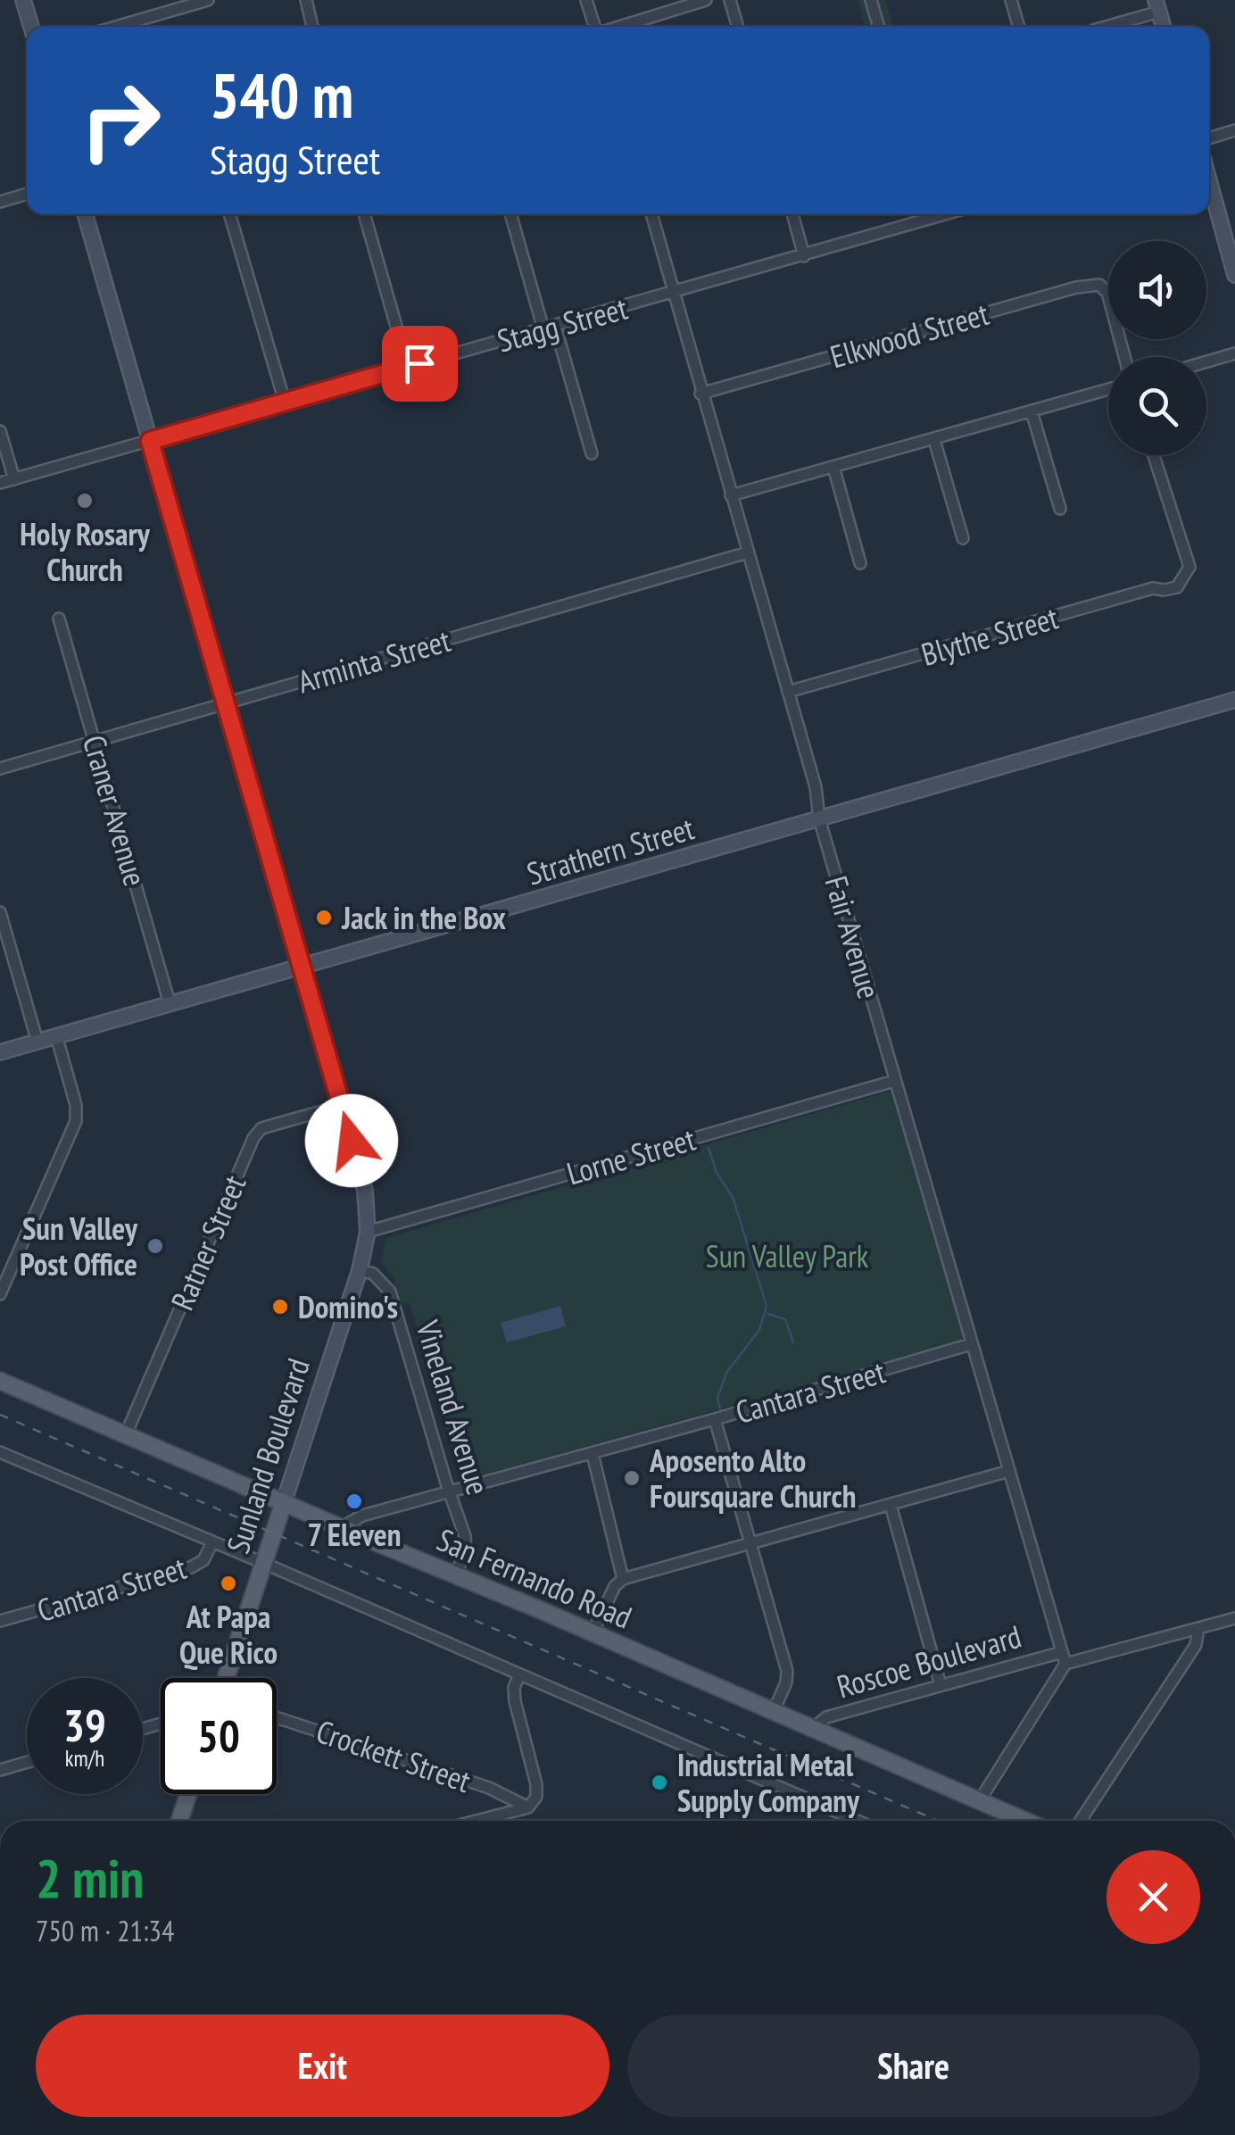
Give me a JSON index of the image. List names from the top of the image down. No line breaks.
{"streets":{"main road":["Strathern Street","Sunland Boulevard","San Fernando Road"],"street":["Stagg Street","Elkwood Street","Blythe Street","Arminta Street","Craner Avenue","Fair Avenue","Lorne Street","Ratner Street","Cantara Street","Vineland Avenue","Roscoe Boulevard","Crockett Street"]},"crossings":[["Stagg Street","Fair Avenue"],["Elkwood Street","Fair Avenue"],["Blythe Street","Fair Avenue"],["Arminta Street","Craner Avenue"],["Arminta Street","Fair Avenue"],["Craner Avenue","Strathern Street"],["Strathern Street","Fair Avenue"],["Fair Avenue","Lorne Street"],["Fair Avenue","Cantara Street"],["Fair Avenue","Roscoe Boulevard"],["Lorne Street","Sunland Boulevard"],["Ratner Street","San Fernando Road"],["Cantara Street","Vineland Avenue"],["Cantara Street","San Fernando Road"],["Vineland Avenue","Sunland Boulevard"],["Vineland Avenue","San Fernando Road"],["Sunland Boulevard","San Fernando Road"],["San Fernando Road","Roscoe Boulevard"]],"parks":["Sun Valley Park"],"places":["Holy Rosary Church","Jack in the Box","Sun Valley Post Office","Domino's","Aposento Alto Foursquare Church","7 Eleven","At Papa Que Rico","Industrial Metal Supply Company"],"page":{"turn":["540 m","Stagg Street"],"speed":"39 km/h","limit":"50","heading":["2 min","750 m · 21:34"],"buttons":["Exit","Share"]}}
